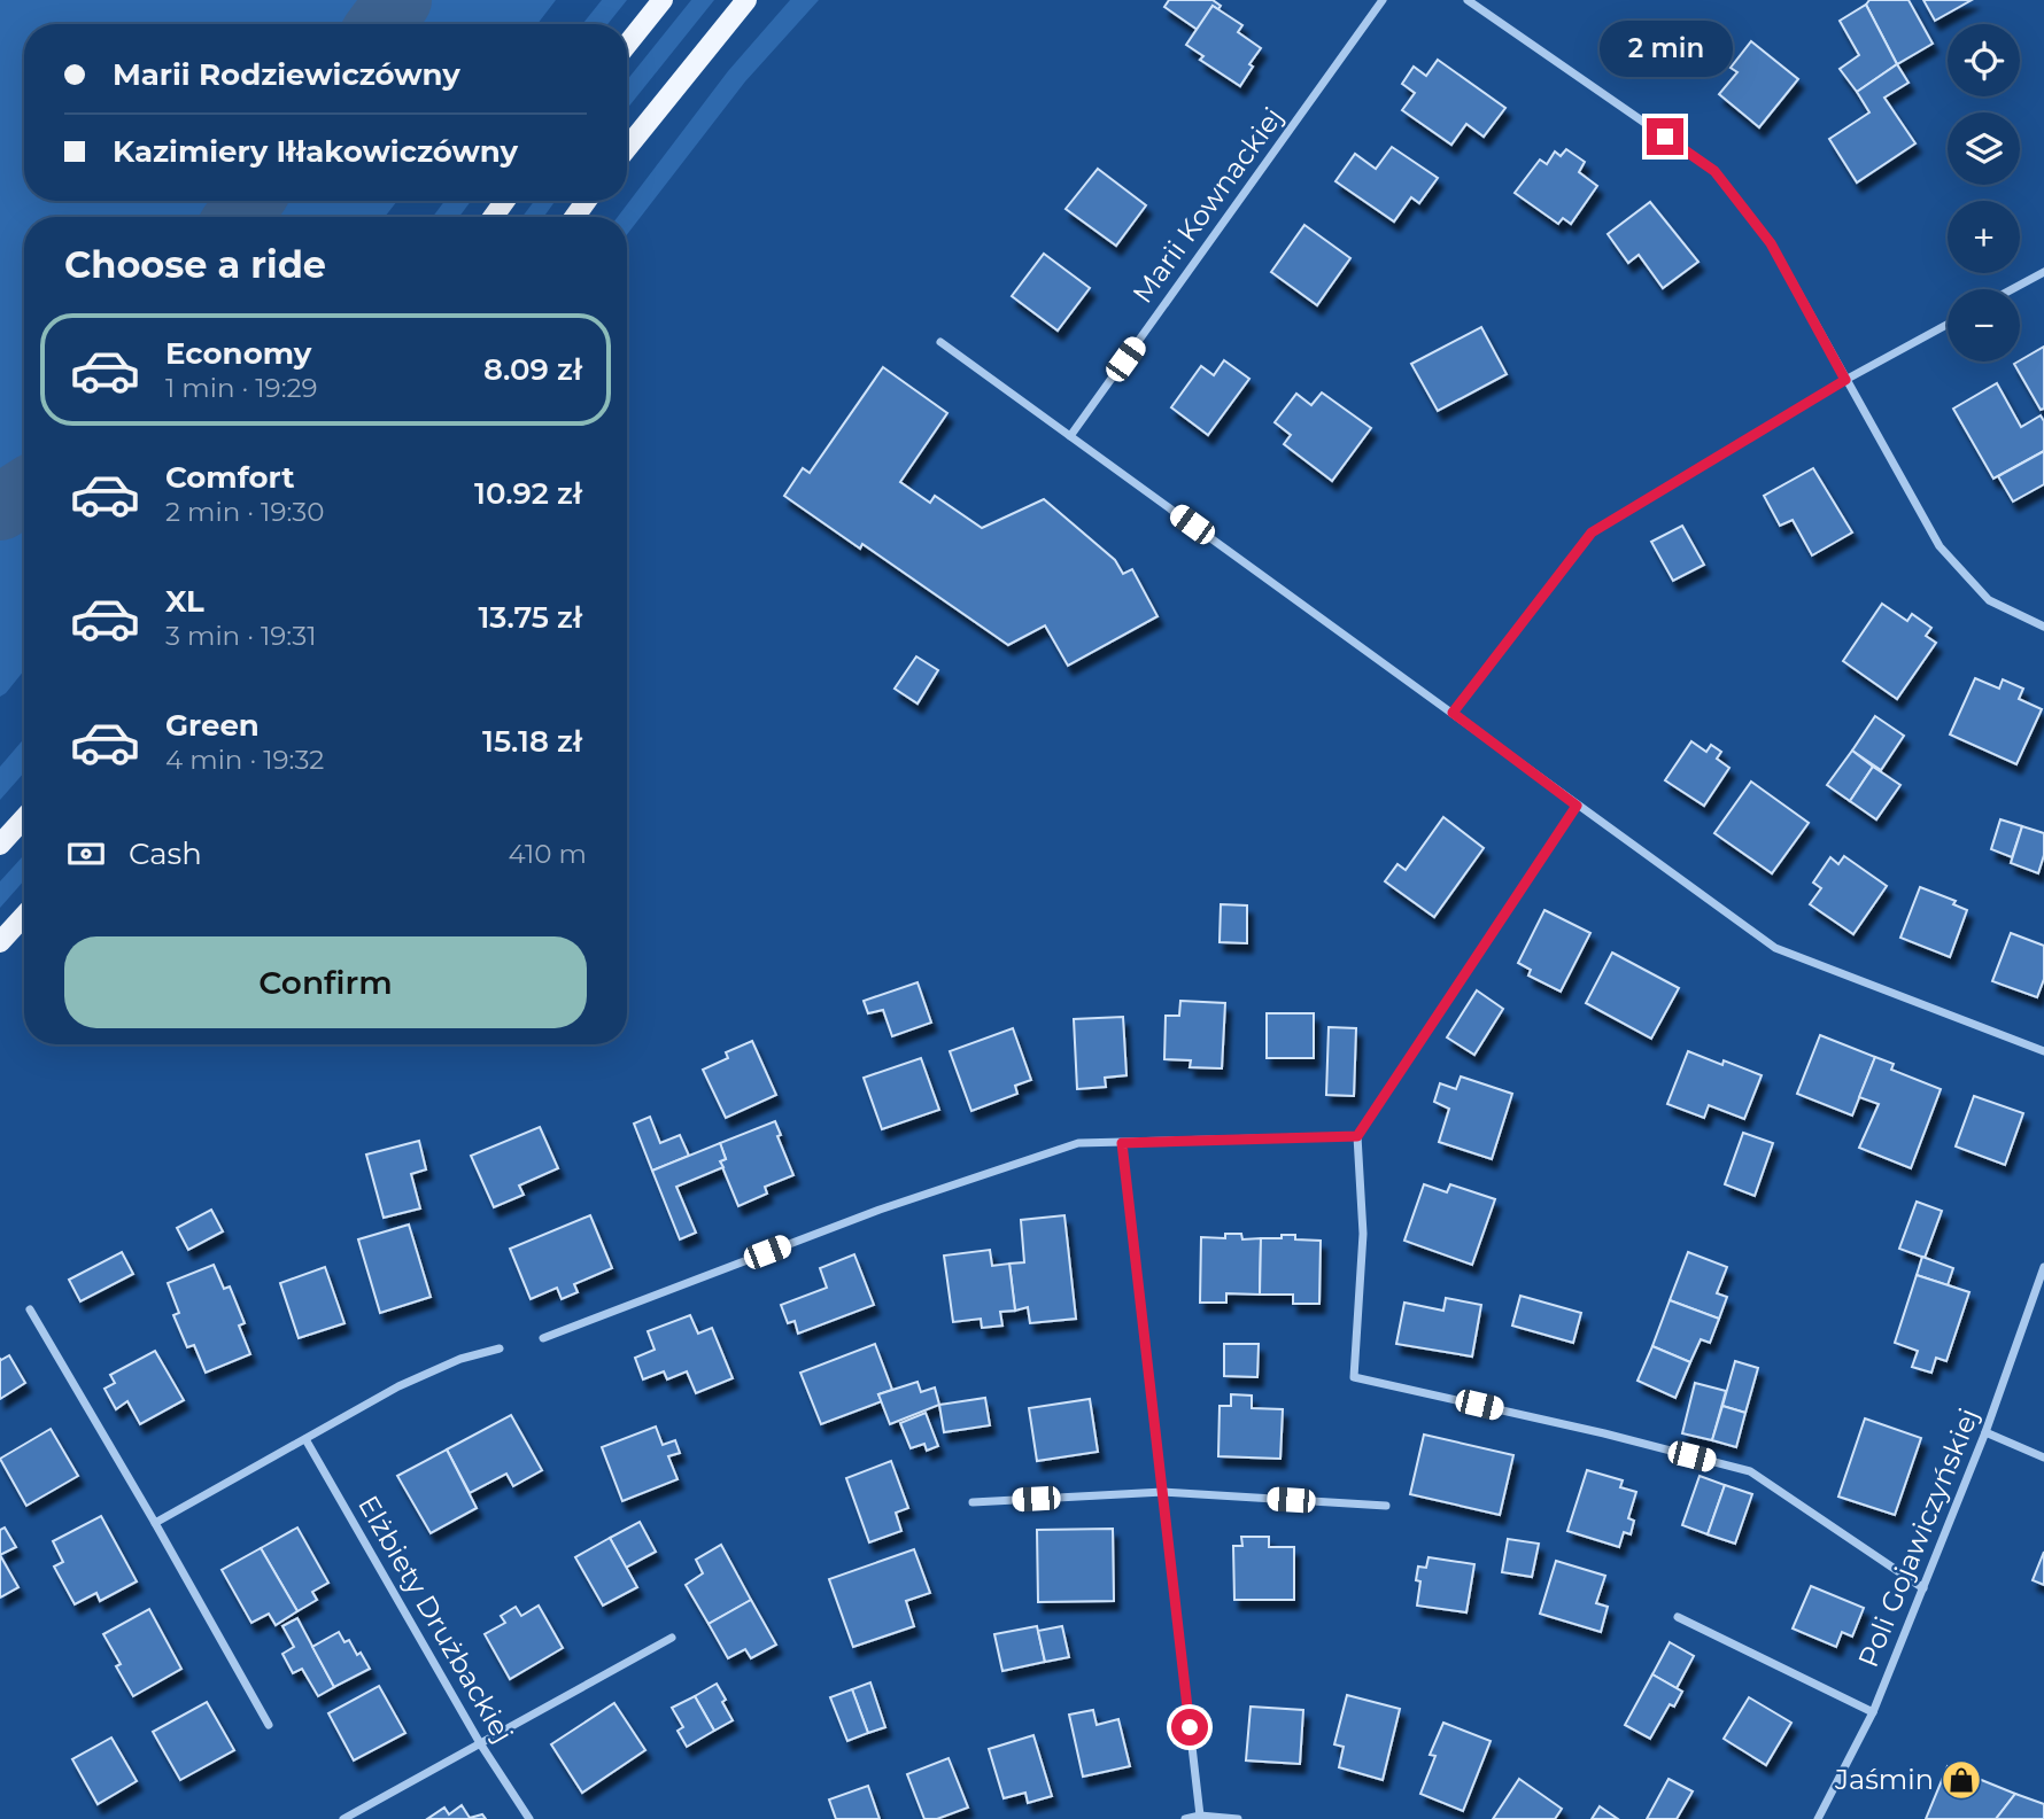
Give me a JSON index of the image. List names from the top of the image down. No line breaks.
{"streets":{"street":["Marii Kownackiej","Poli Gojawiczyńskiej","Elżbiety Drużbackiej"]},"places":{"shop":["Jaśmin"]},"page":{"bubble":"2 min","map_buttons":["+","−"],"banner":["Marii Rodziewiczówny","Kazimiery Iłłakowiczówny"],"heading":"Choose a ride","list":[{"name":"Economy","note":"1 min · 19:29","value":"8.09 zł"},{"name":"Comfort","note":"2 min · 19:30","value":"10.92 zł"},{"name":"XL","note":"3 min · 19:31","value":"13.75 zł"},{"name":"Green","note":"4 min · 19:32","value":"15.18 zł"}],"pay":["Cash","410 m"],"buttons":"Confirm"}}
